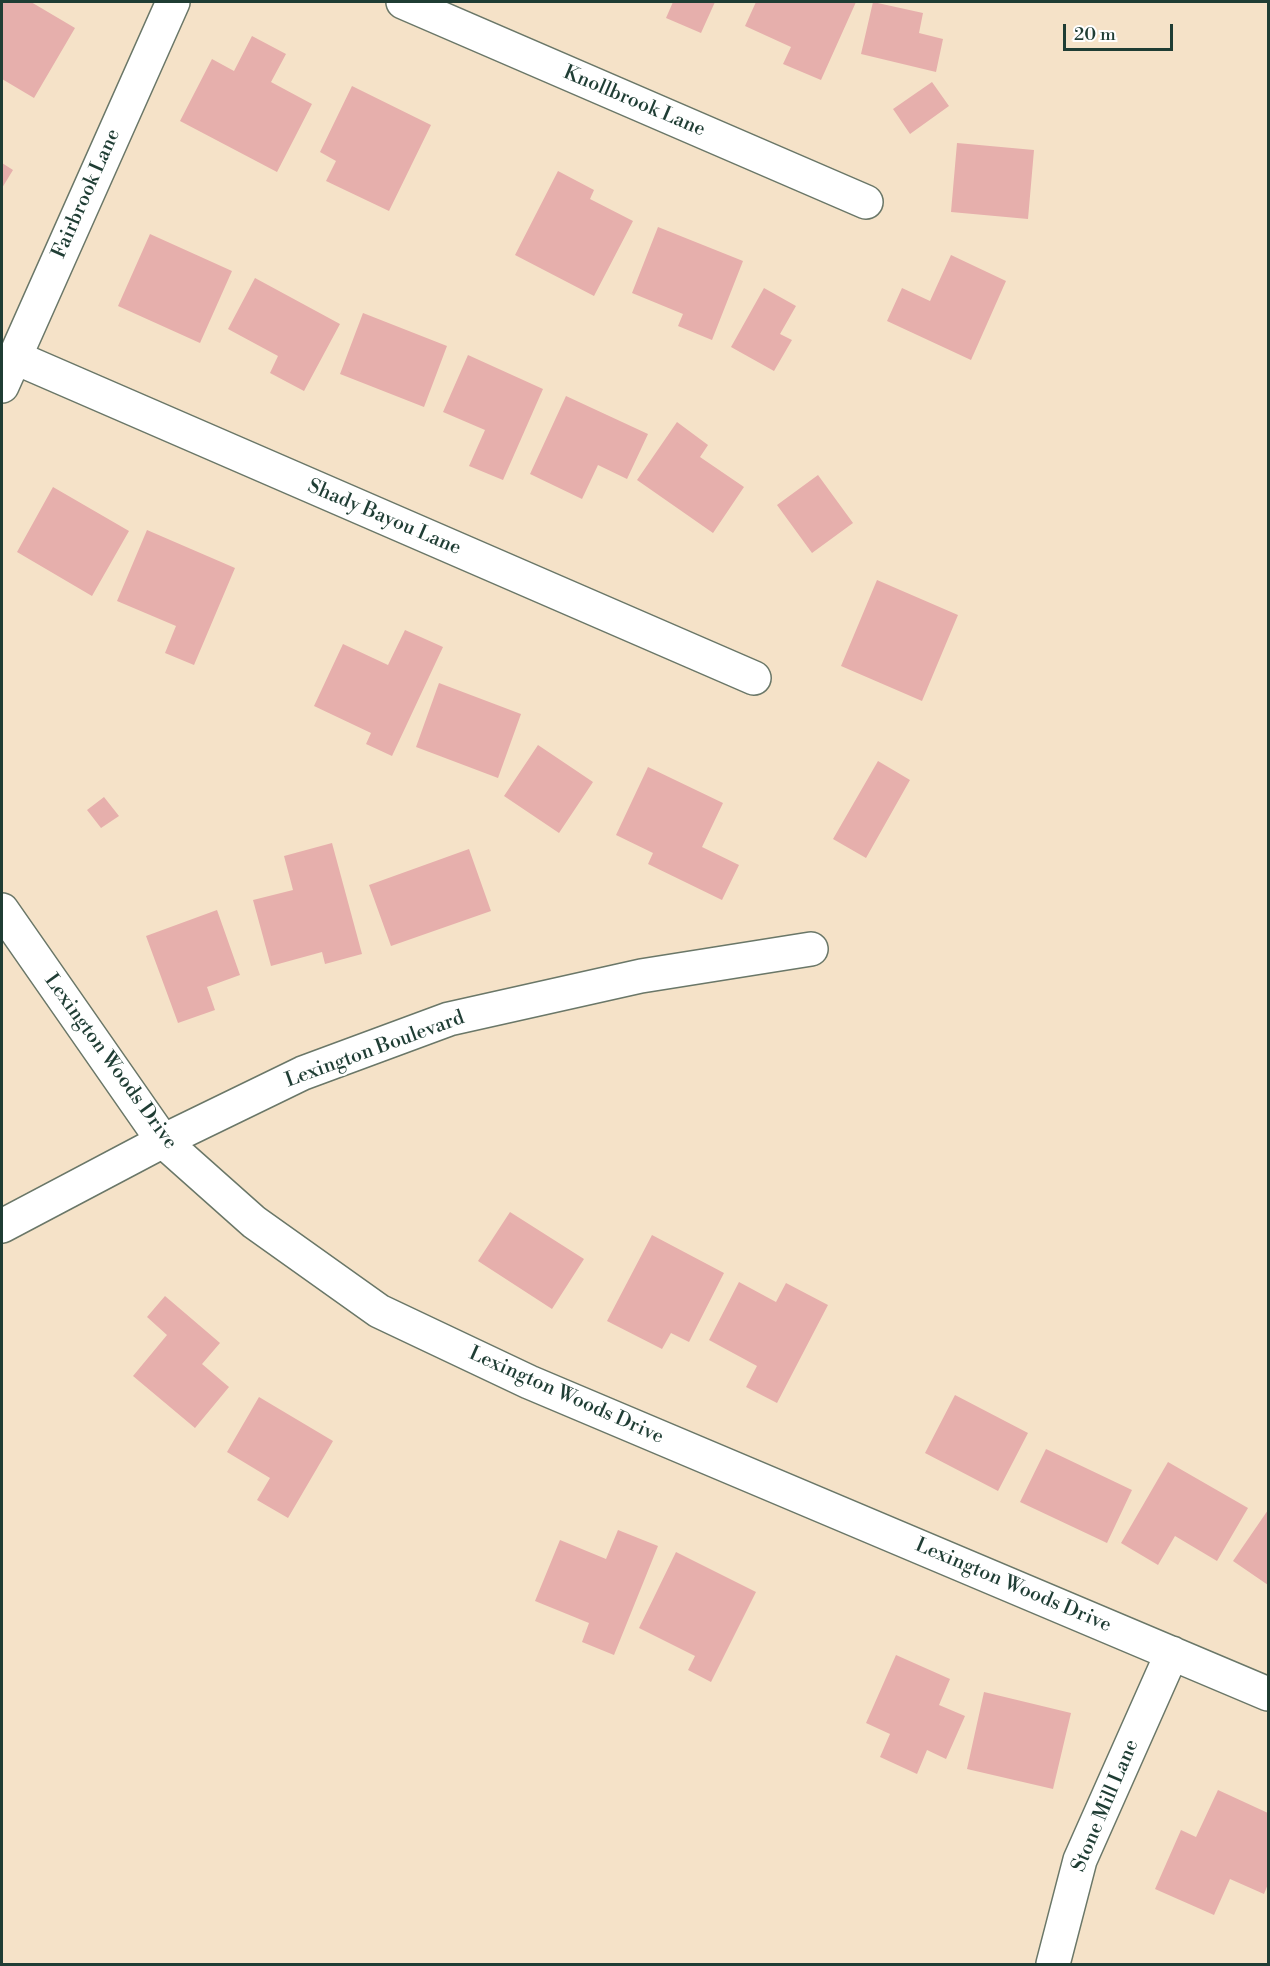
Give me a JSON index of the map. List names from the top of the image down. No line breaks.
{"streets":{"street":["Knollbrook Lane","Fairbrook Lane","Shady Bayou Lane","Lexington Boulevard","Lexington Woods Drive","Stone Mill Lane"]},"crossings":[["Fairbrook Lane","Shady Bayou Lane"],["Lexington Boulevard","Lexington Woods Drive"],["Lexington Woods Drive","Stone Mill Lane"]],"scale_bar":"20 m"}
